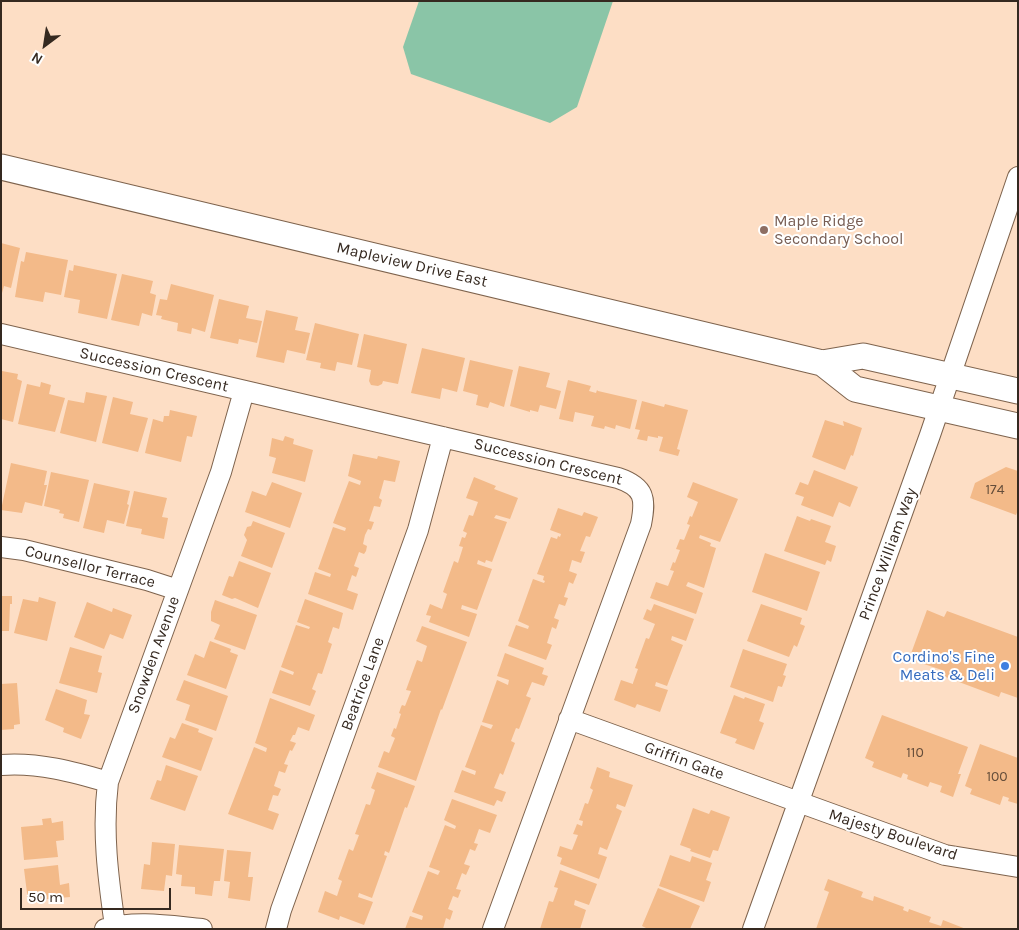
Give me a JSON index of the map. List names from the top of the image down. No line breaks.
{"streets":{"main road":["Mapleview Drive East"],"street":["Succession Crescent","Prince William Way","Counsellor Terrace","Snowden Avenue","Beatrice Lane","Griffin Gate","Majesty Boulevard"]},"crossings":[["Mapleview Drive East","Prince William Way"],["Succession Crescent","Snowden Avenue"],["Succession Crescent","Beatrice Lane"],["Succession Crescent","Griffin Gate"],["Prince William Way","Griffin Gate"],["Prince William Way","Majesty Boulevard"],["Counsellor Terrace","Snowden Avenue"],["Griffin Gate","Majesty Boulevard"]],"places":["Maple Ridge Secondary School","Cordino's Fine Meats & Deli"],"house_numbers":["174","110","100"],"scale_bar":"50 m","north":"bottom left"}
